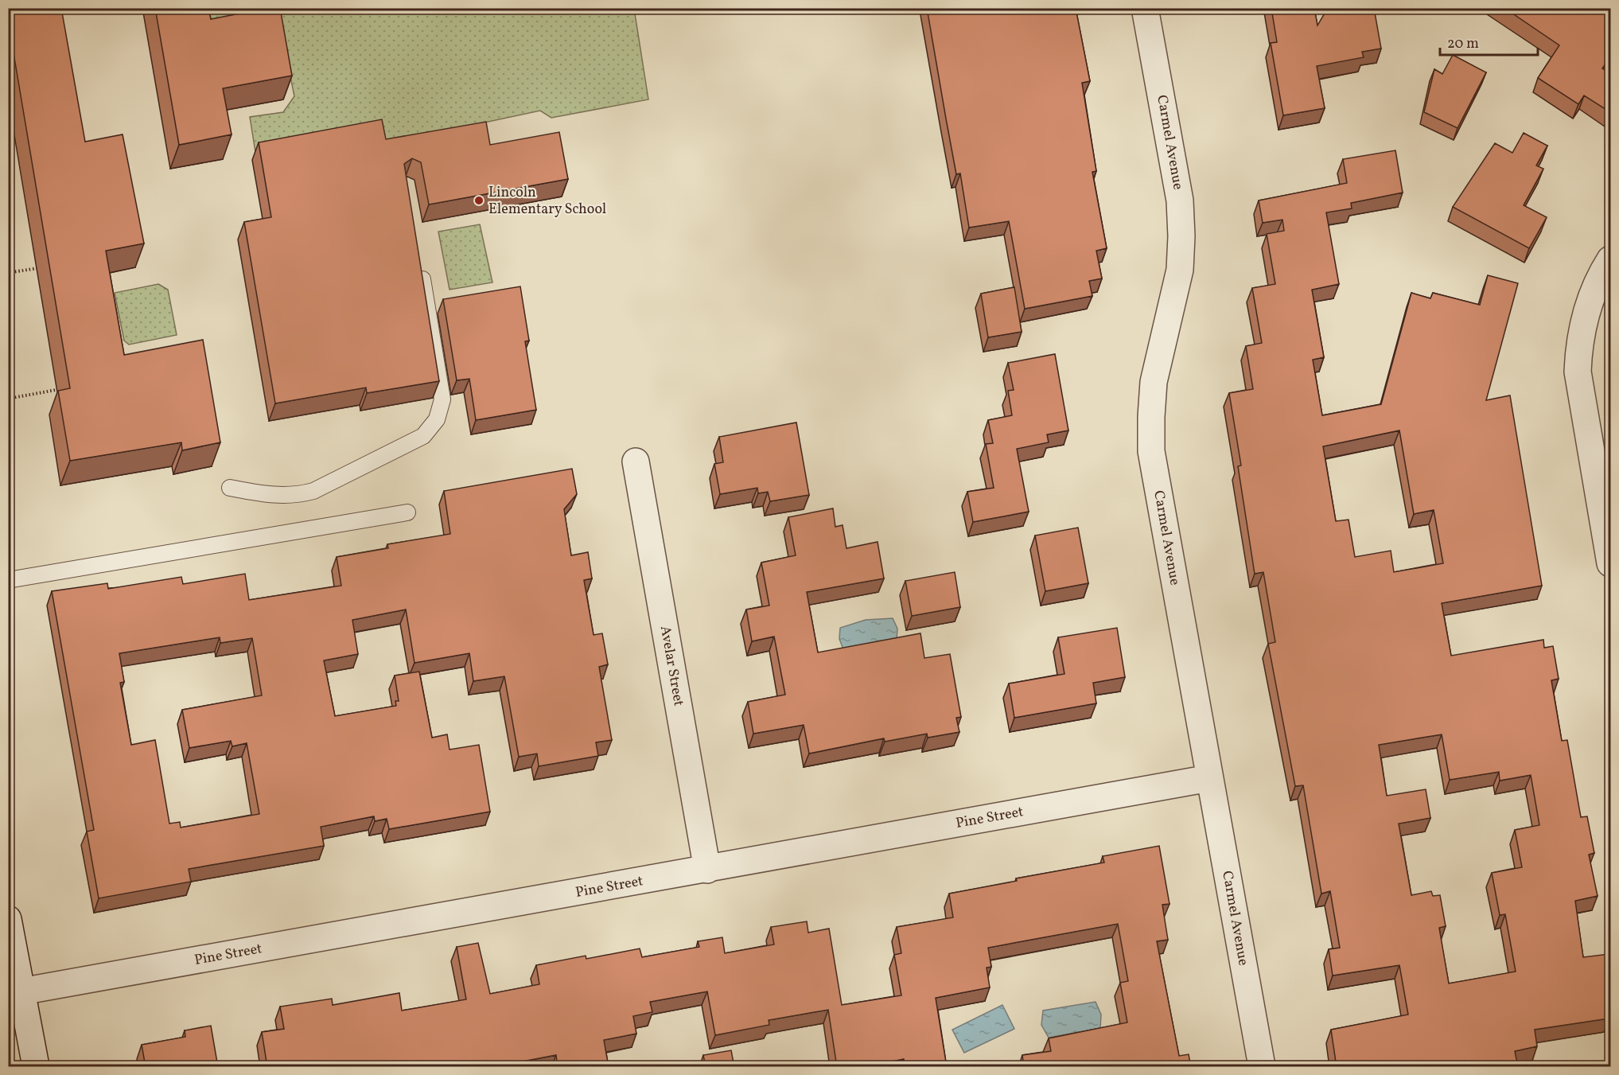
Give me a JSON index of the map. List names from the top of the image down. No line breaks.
{"streets":{"street":["Carmel Avenue","Avelar Street","Pine Street"]},"crossings":[["Carmel Avenue","Pine Street"],["Avelar Street","Pine Street"]],"places":["Lincoln Elementary School"],"scale_bar":"20 m"}
